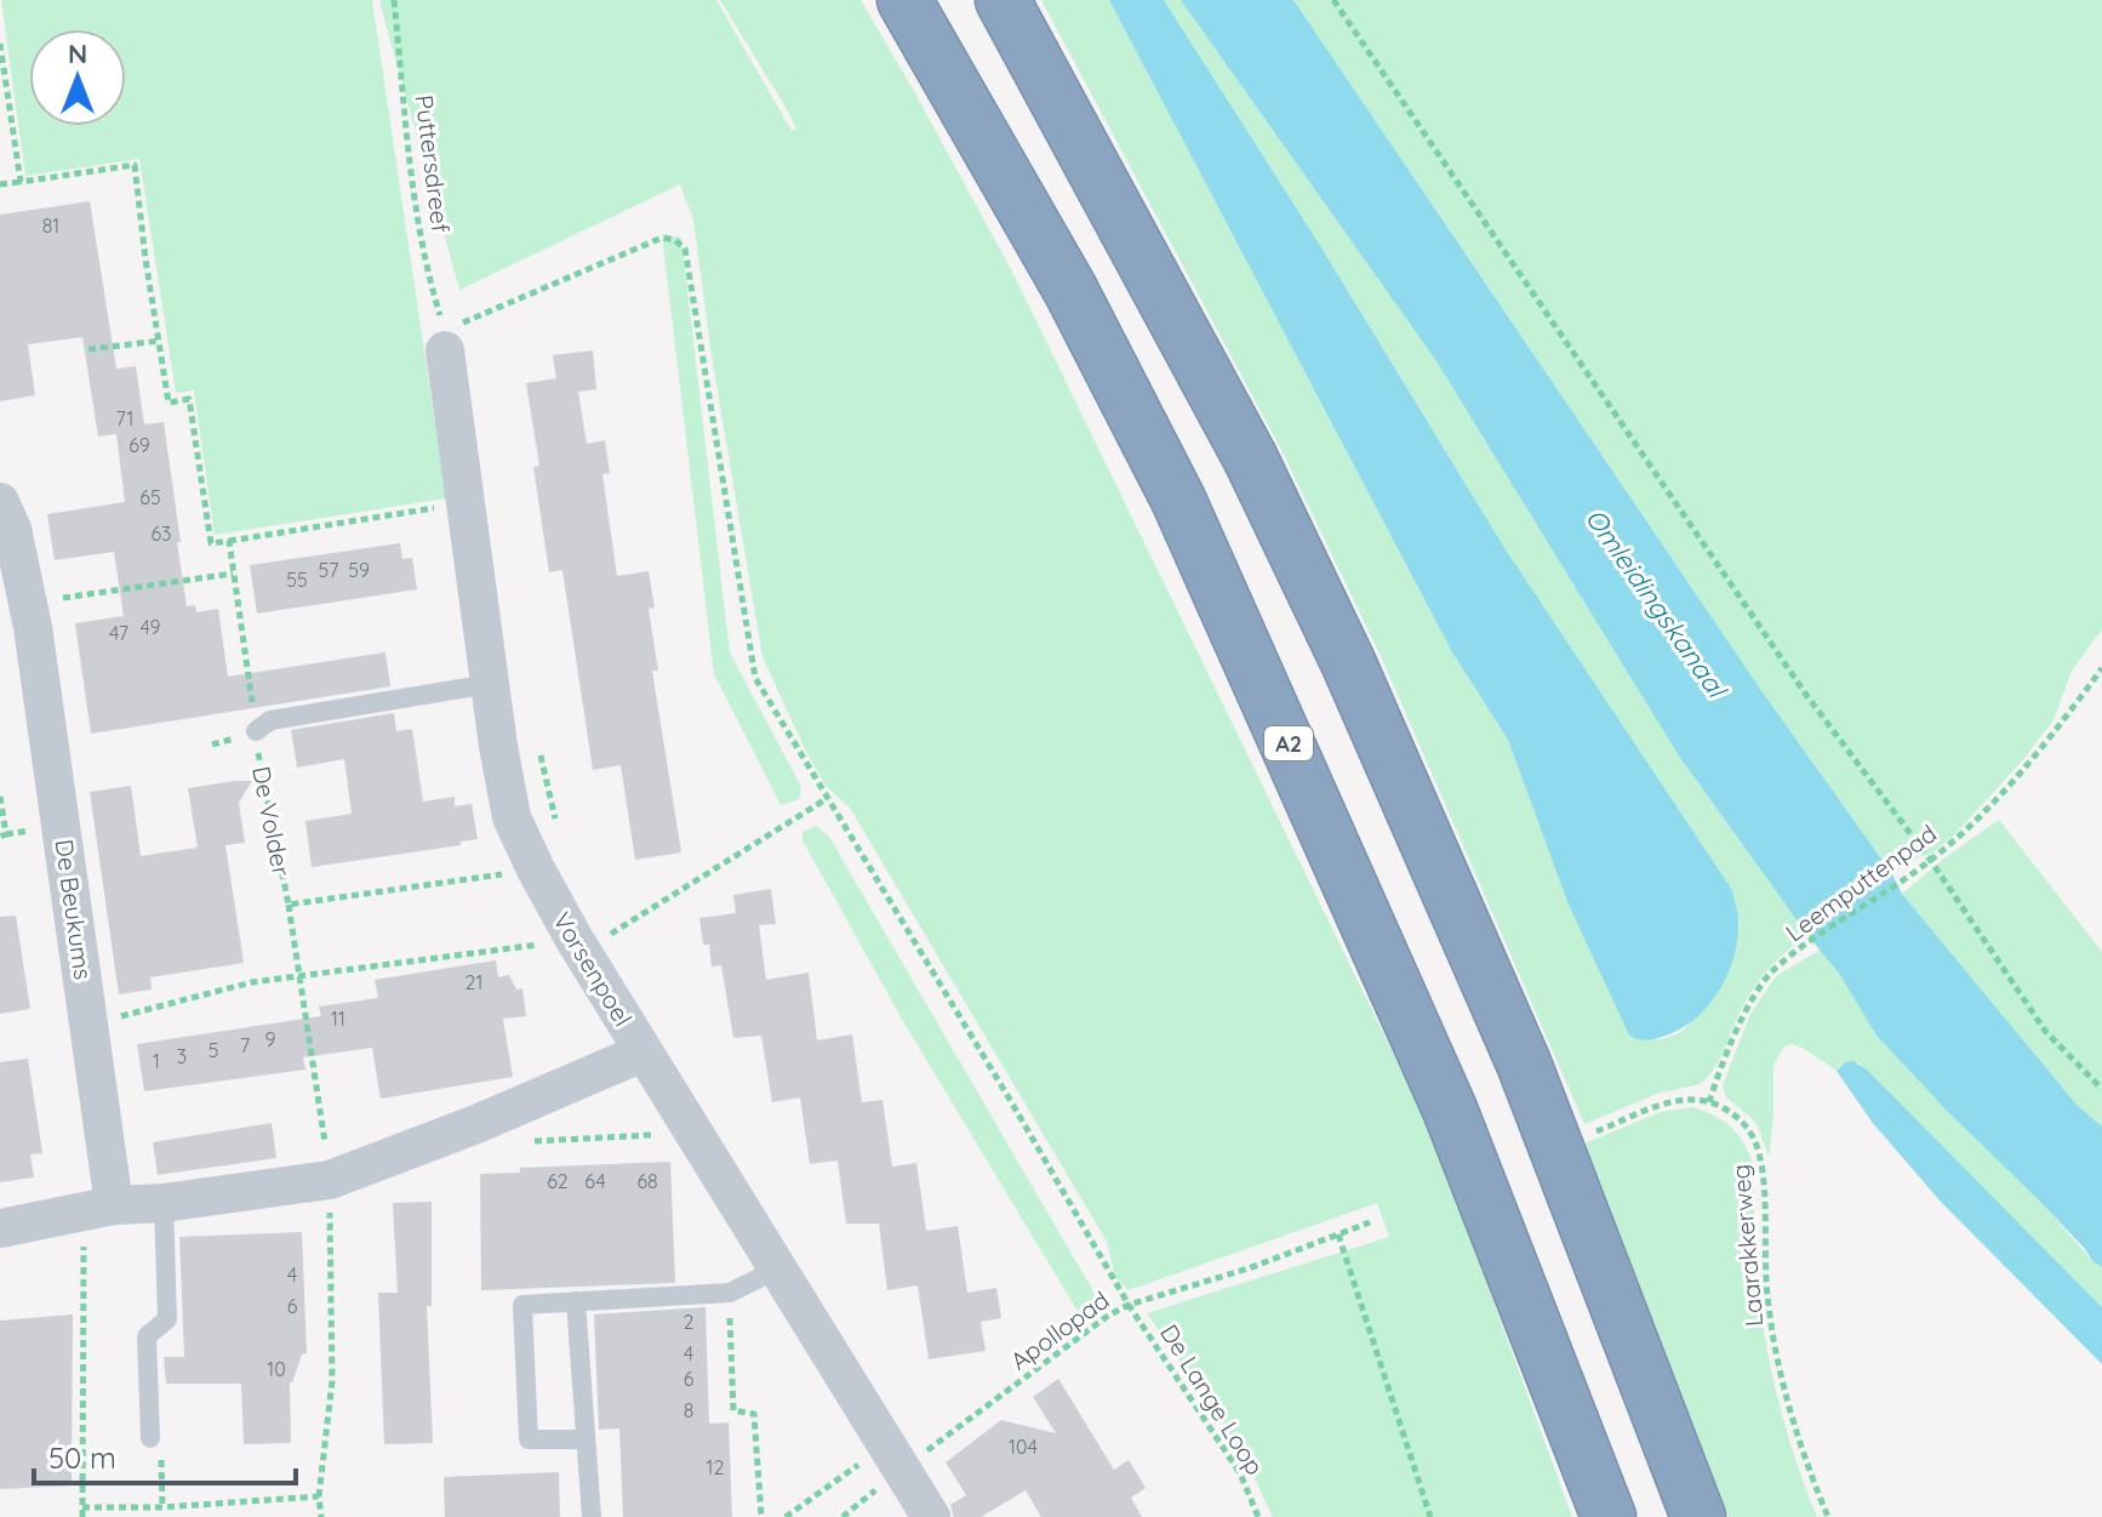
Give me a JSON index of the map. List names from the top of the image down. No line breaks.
{"streets":{"highway":["A2"],"street":["De Beukums","Vorsenpoel"],"path":["Puttersdreef","De Volder","Leemputtenpad","Laarakkerweg","Apollopad","De Lange Loop"]},"crossings":[["Puttersdreef","Vorsenpoel"],["De Volder","Vorsenpoel"],["Leemputtenpad","Laarakkerweg"],["Vorsenpoel","Apollopad"],["Apollopad","De Lange Loop"]],"water":["Omleidingskanaal"],"house_numbers":["81","71","69","65","63","57","59","55","49","47","21","11","9","7","5","3","1","62","64","68","4","6","2","4","10","6","8","104","12"],"scale_bar":"50 m","north":"top"}
